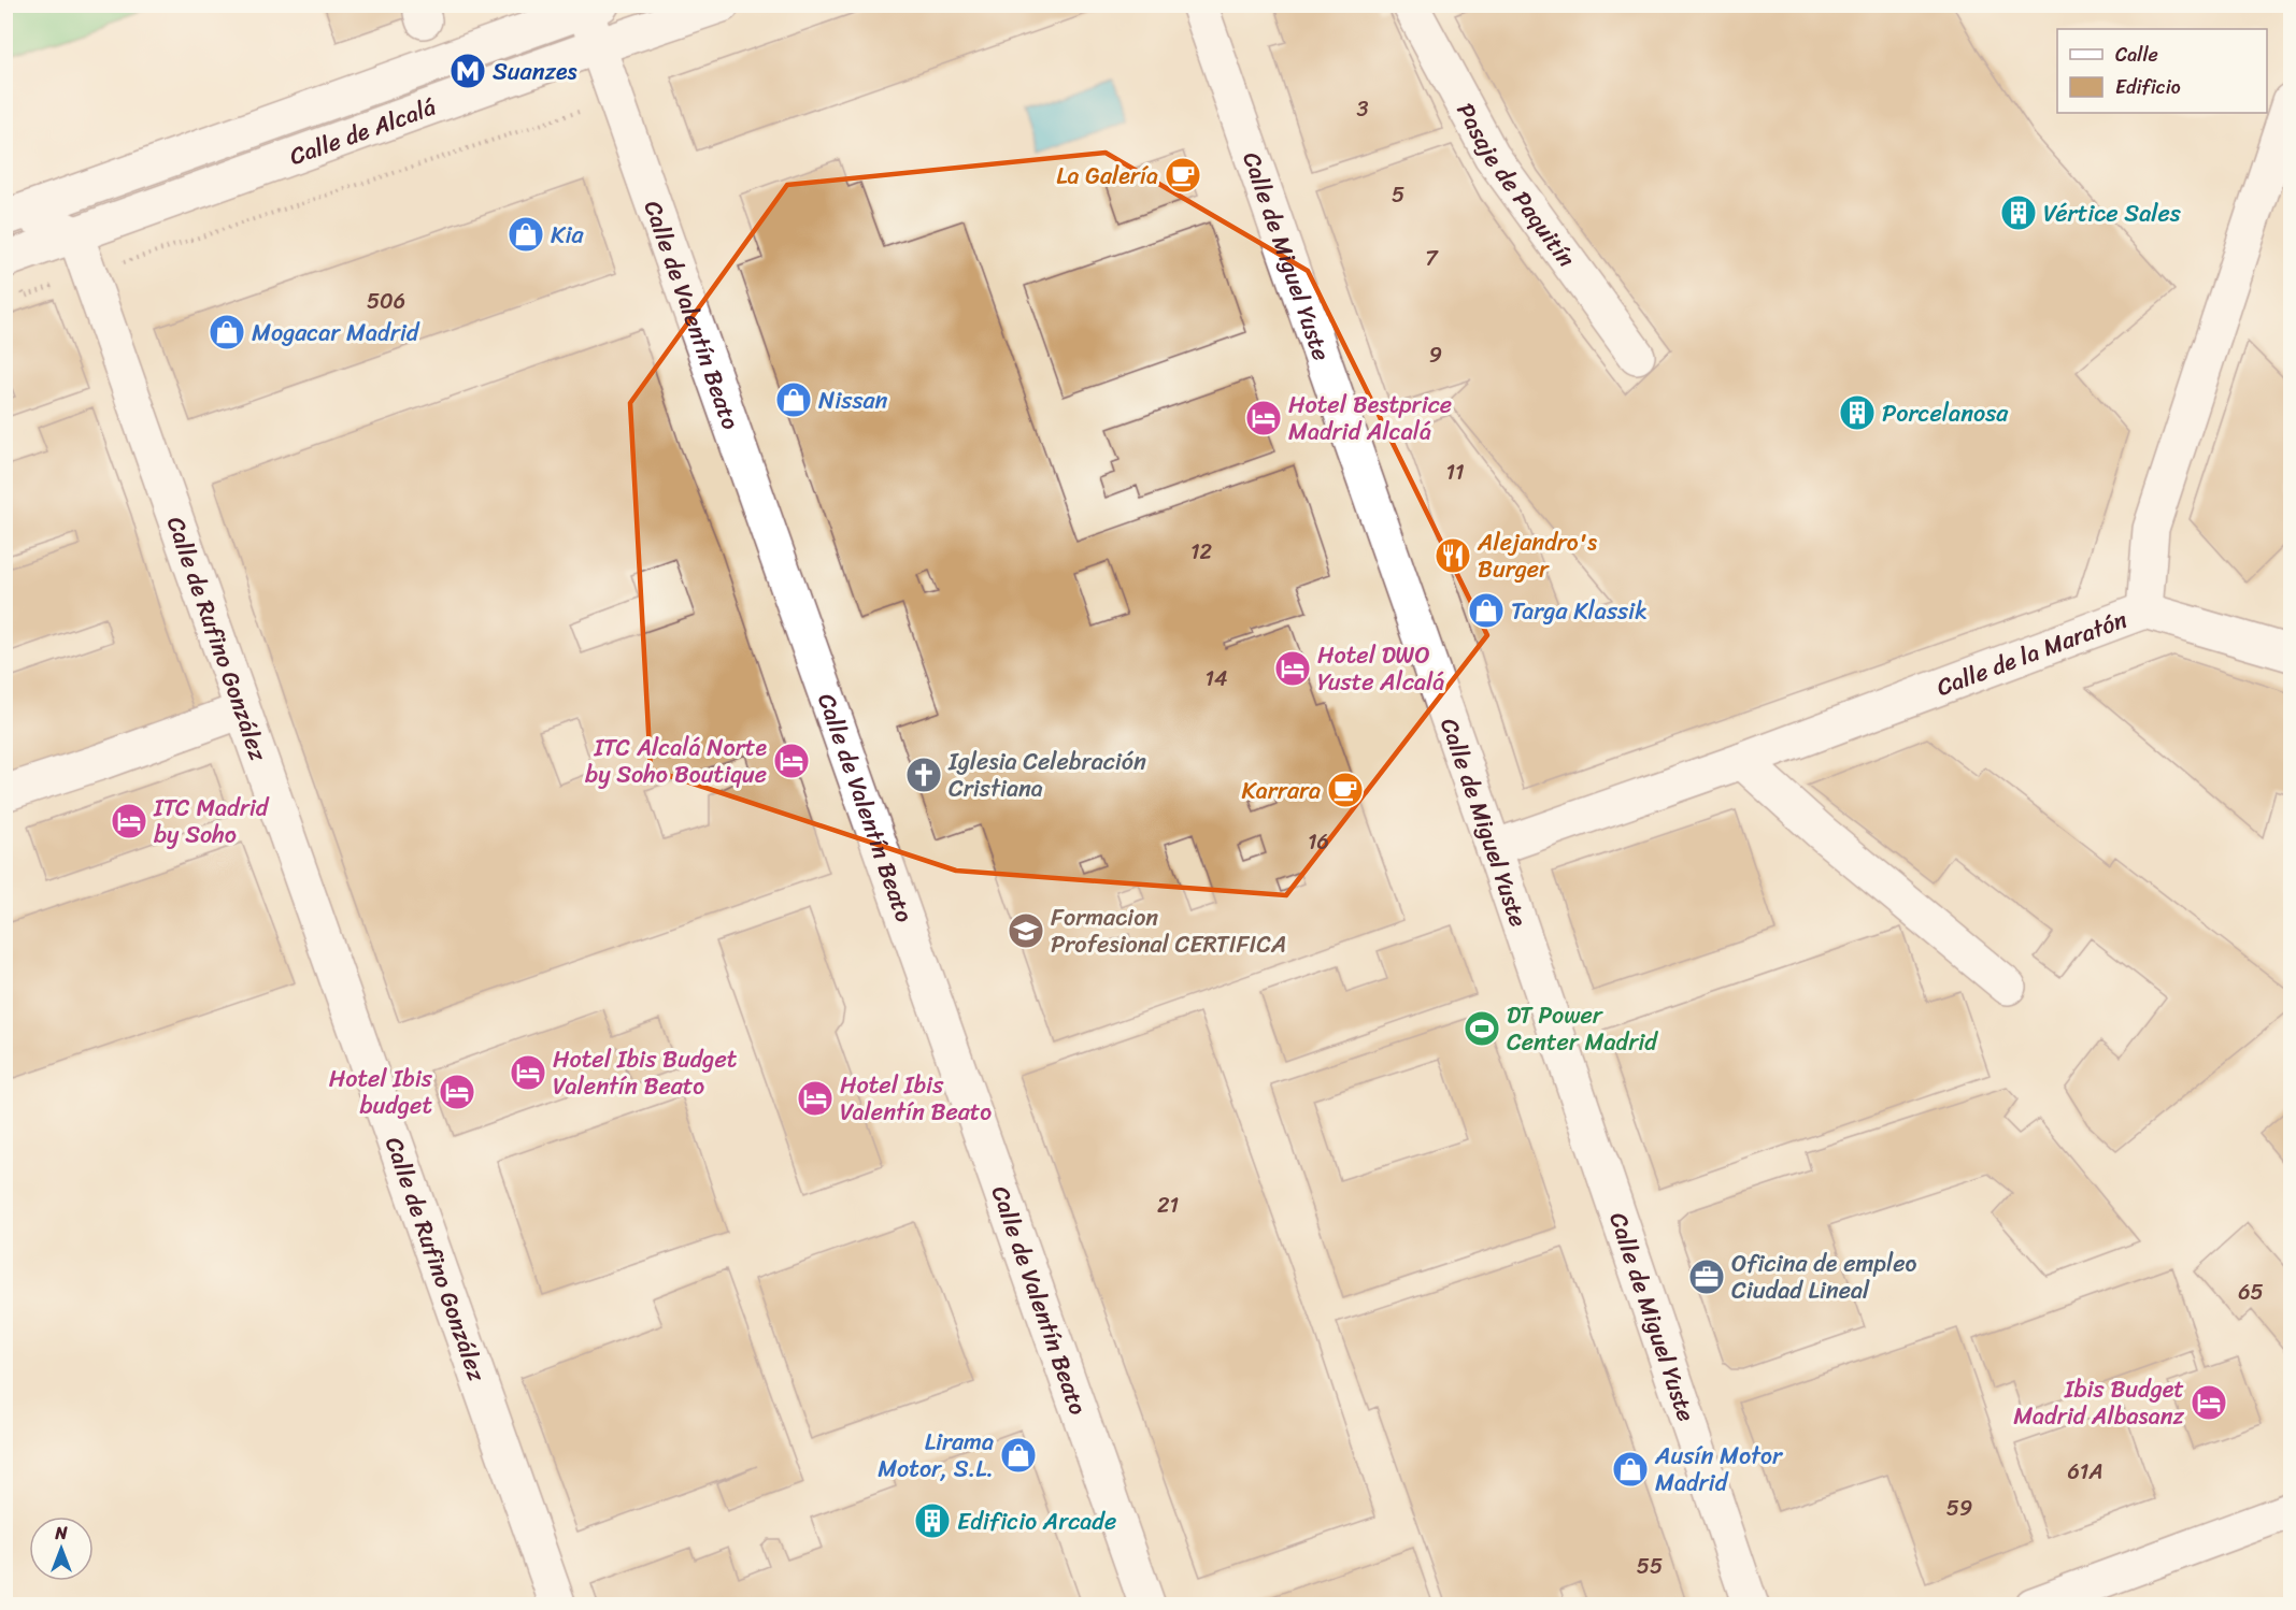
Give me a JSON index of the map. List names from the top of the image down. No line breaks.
{"streets":{"street":["Calle de Alcalá","Pasaje de Paquitín","Calle de Miguel Yuste","Calle de Valentín Beato","Calle de Rufino González","Calle de la Maratón"]},"crossings":[["Calle de Alcalá","Calle de Valentín Beato"],["Calle de Alcalá","Calle de Rufino González"],["Calle de Miguel Yuste","Calle de la Maratón"]],"places":{"metro station":["Suanzes"],"cafe":["La Galería","Karrara"],"building":["Vértice Sales","Porcelanosa","Edificio Arcade"],"shop":["Kia","Mogacar Madrid","Nissan","Targa Klassik","Lirama Motor, S.L.","Ausín Motor Madrid"],"hotel":["Hotel Bestprice Madrid Alcalá","Hotel DWO Yuste Alcalá","ITC Alcalá Norte by Soho Boutique","ITC Madrid by Soho","Hotel Ibis Budget Valentín Beato","Hotel Ibis budget","Hotel Ibis Valentín Beato","Ibis Budget Madrid Albasanz"],"restaurant":["Alejandro's Burger"],"church":["Iglesia Celebración Cristiana"],"school or university":["Formacion Profesional CERTIFICA"],"sports":["DT Power Center Madrid"],"office":["Oficina de empleo Ciudad Lineal"]},"house_numbers":["3","5","7","506","9","11","12","14","16","21","65","61A","59","55"],"legend":["Calle","Edificio"],"north":"top"}
